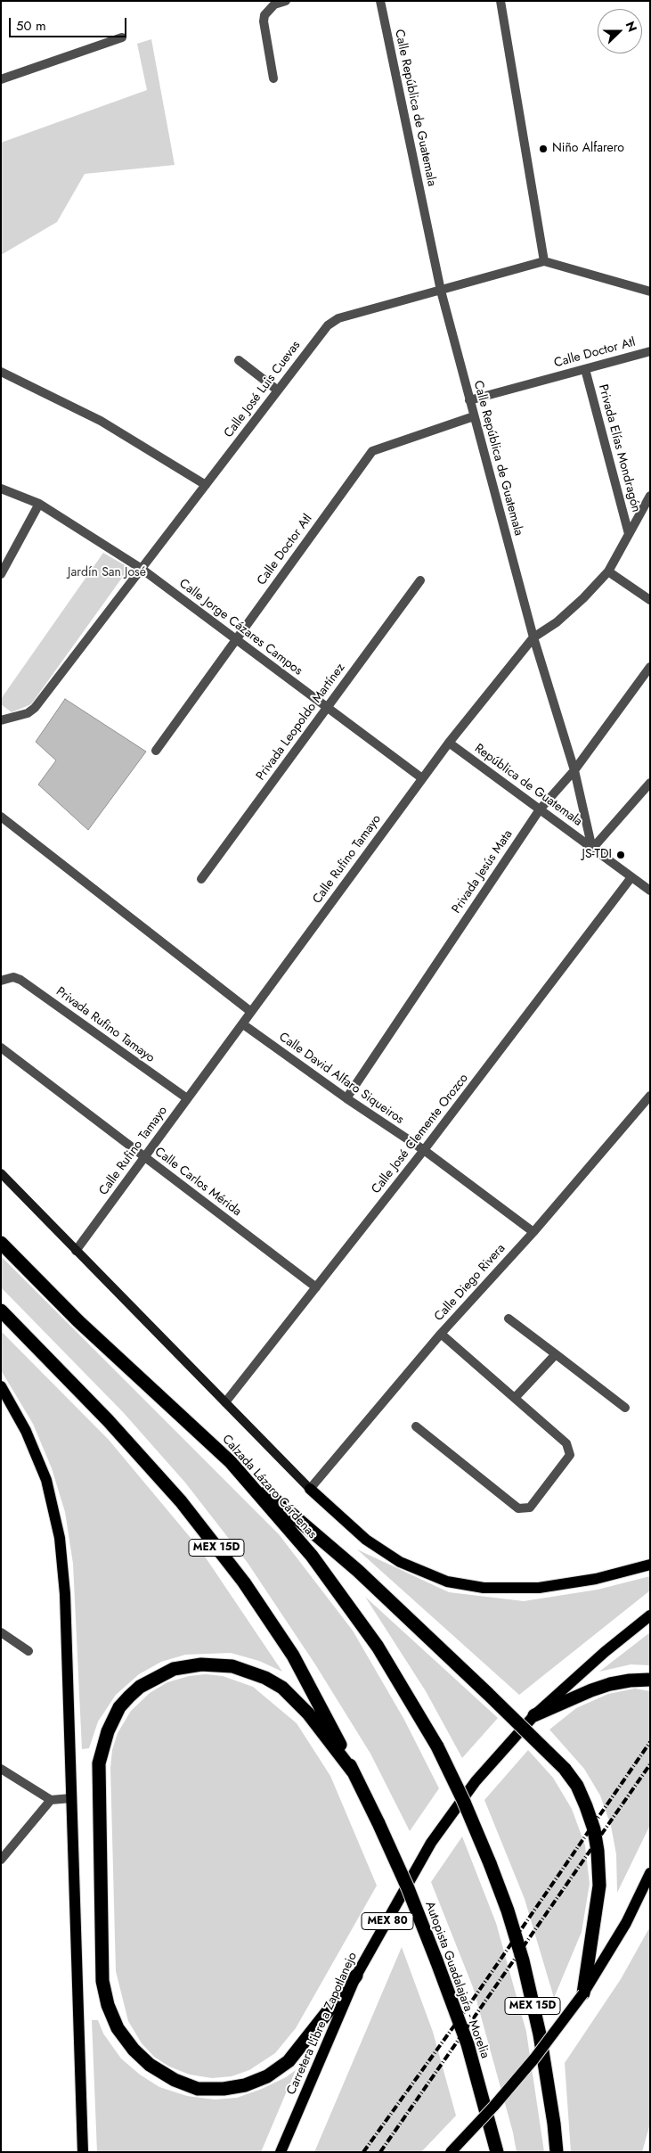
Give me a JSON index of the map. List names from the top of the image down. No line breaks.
{"streets":{"highway":["Calzada Lázaro Cárdenas","MEX 15D","Autopista Guadalajara - Morelia"],"main road":["MEX 80","Carretera Libre a Zapotlanejo"],"street":["Calle República de Guatemala","Calle Doctor Atl","Calle José Luis Cuevas","Privada Elías Mondragón","Calle Jorge Cázares Campos","Privada Leopoldo Martínez","República de Guatemala","Calle Rufino Tamayo","Privada Jesús Mata","Privada Rufino Tamayo","Calle David Alfaro Siqueiros","Calle José Clemente Orozco","Calle Carlos Mérida","Calle Diego Rivera"]},"crossings":[["Calle República de Guatemala","Calle Doctor Atl"],["Calle República de Guatemala","Calle José Luis Cuevas"],["Calle República de Guatemala","República de Guatemala"],["Calle República de Guatemala","Calle Rufino Tamayo"],["Calle República de Guatemala","Privada Jesús Mata"],["Calle Doctor Atl","Privada Elías Mondragón"],["Calle Doctor Atl","Calle Jorge Cázares Campos"],["Calle José Luis Cuevas","Calle Jorge Cázares Campos"],["Privada Elías Mondragón","Calle Rufino Tamayo"],["Calle Jorge Cázares Campos","Privada Leopoldo Martínez"],["Calle Jorge Cázares Campos","Calle Rufino Tamayo"],["República de Guatemala","Calle Rufino Tamayo"],["República de Guatemala","Privada Jesús Mata"],["Calle Rufino Tamayo","Privada Rufino Tamayo"],["Calle Rufino Tamayo","Calle David Alfaro Siqueiros"],["Calle Rufino Tamayo","Calle Carlos Mérida"],["Privada Jesús Mata","Calle David Alfaro Siqueiros"],["Calle David Alfaro Siqueiros","Calle José Clemente Orozco"],["Calle David Alfaro Siqueiros","Calle Diego Rivera"],["Calle José Clemente Orozco","Calle Carlos Mérida"],["MEX 15D","Autopista Guadalajara - Morelia"],["MEX 80","Carretera Libre a Zapotlanejo"]],"parks":["Jardín San José"],"places":["Niño Alfarero","JS-TDI"],"scale_bar":"50 m","north":"right"}
